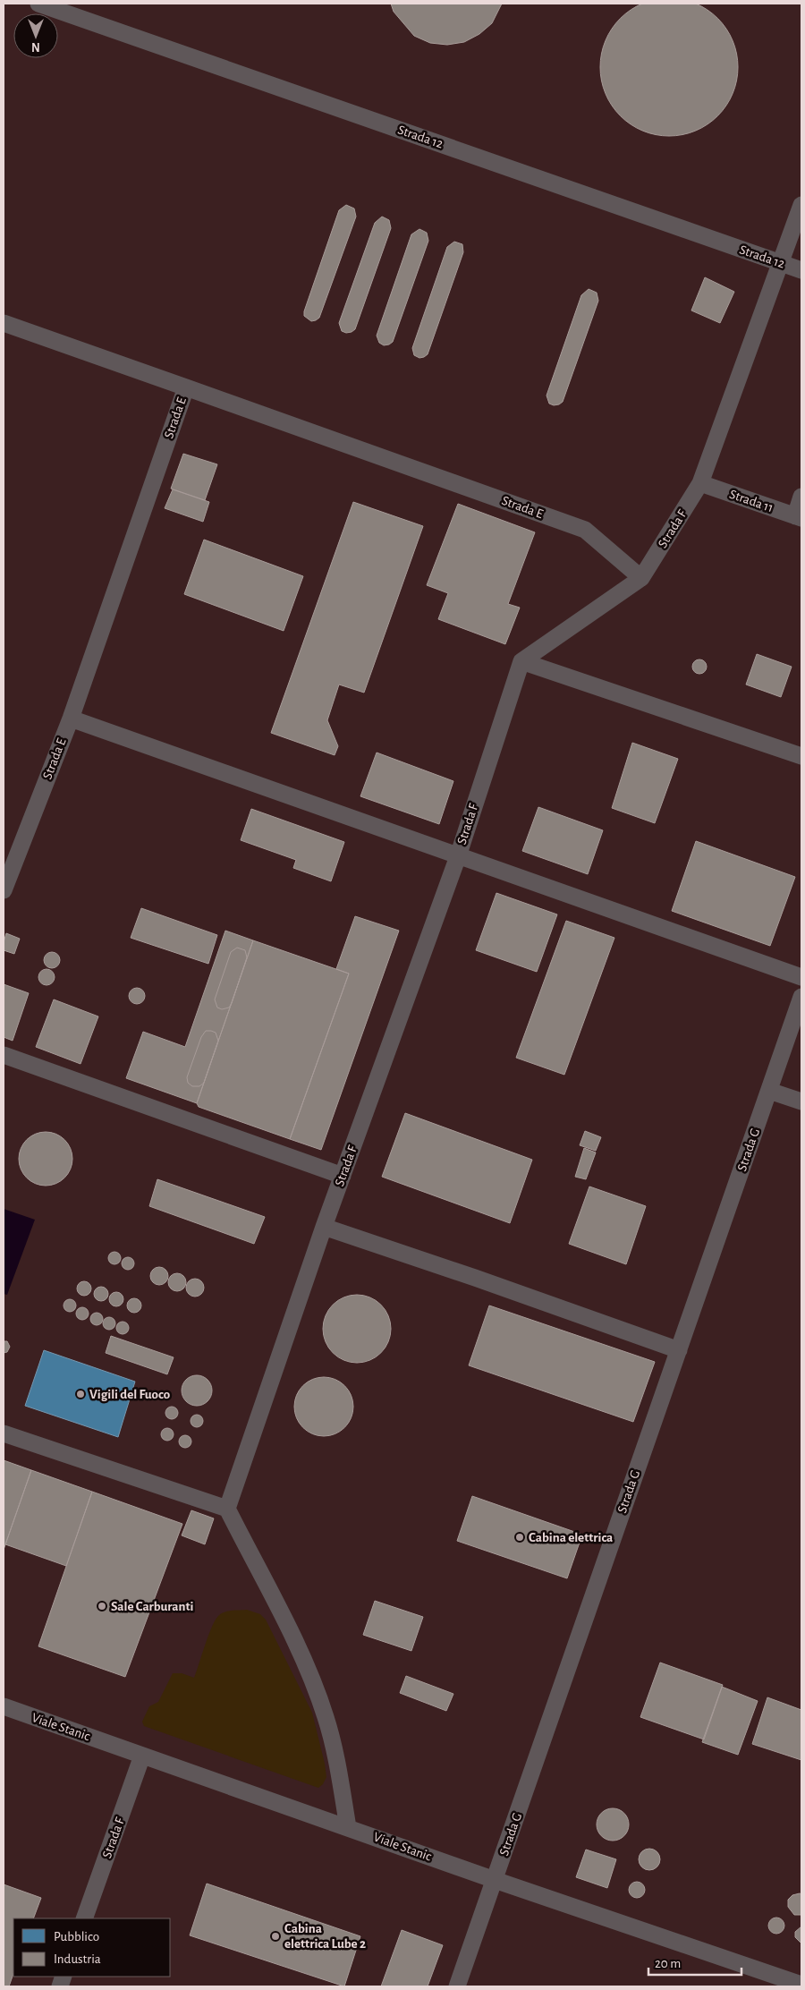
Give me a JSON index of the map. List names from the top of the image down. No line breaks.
{"streets":{"lane":["Strada 12","Strada E","Strada 11","Strada F","Strada G","Viale Stanic"]},"crossings":[["Strada 12","Strada F"],["Strada E","Strada F"],["Strada 11","Strada F"],["Strada F","Viale Stanic"],["Strada G","Viale Stanic"]],"places":["Vigili del Fuoco","Cabina elettrica","Sale Carburanti","Cabina elettrica Lube 2"],"legend":["Pubblico","Industria"],"scale_bar":"20 m","north":"bottom"}
